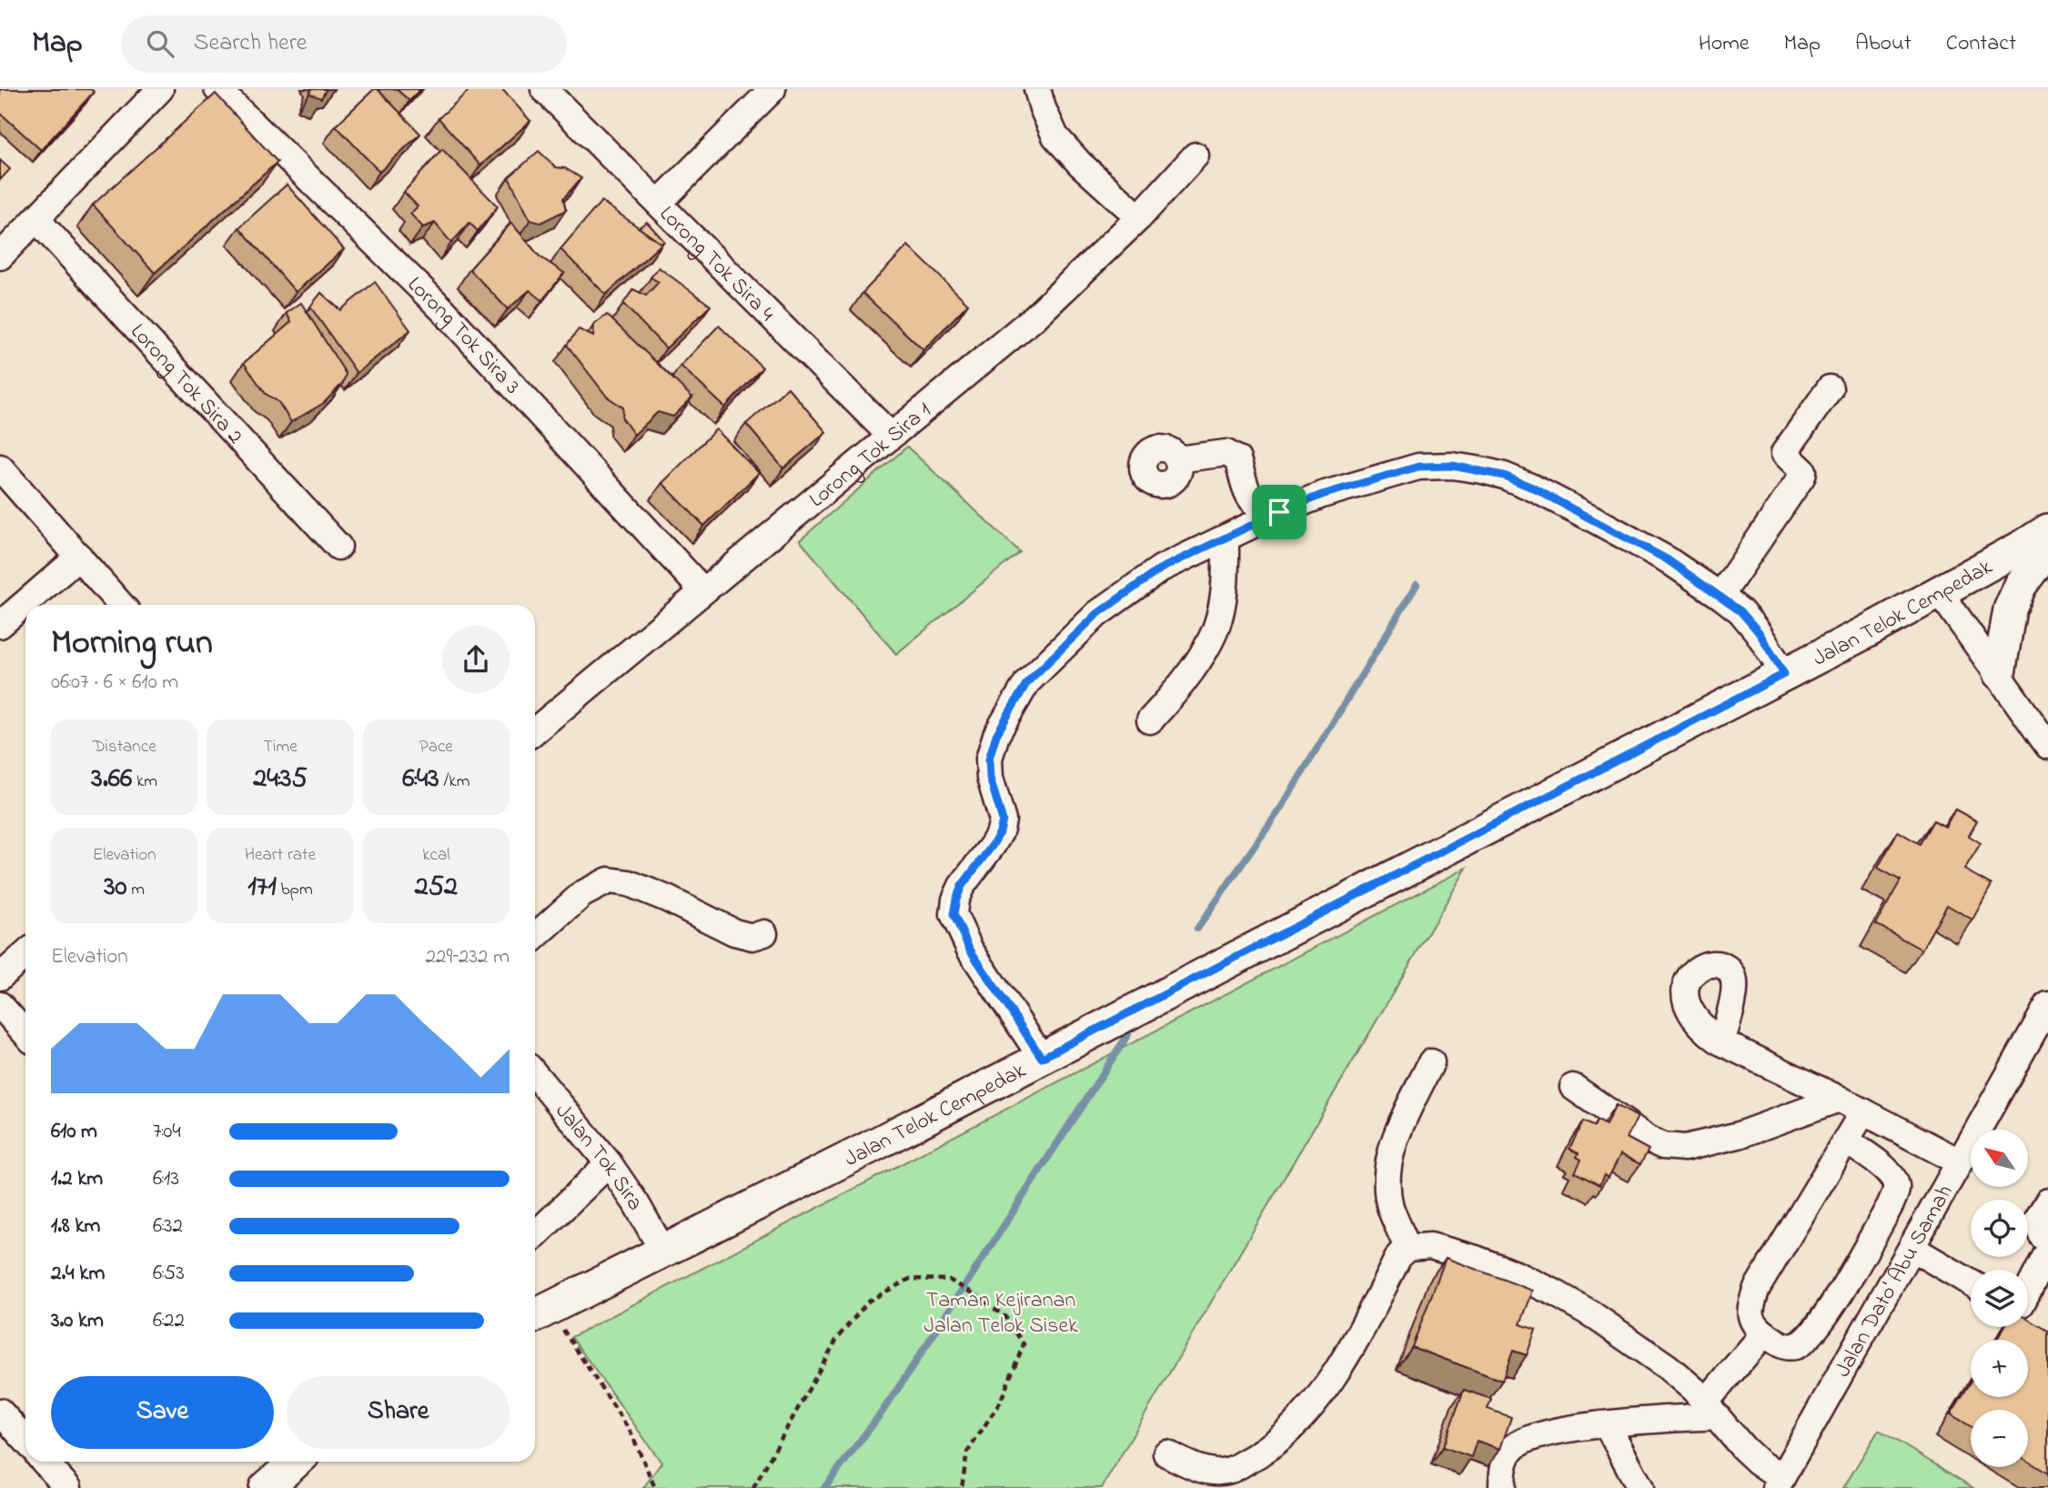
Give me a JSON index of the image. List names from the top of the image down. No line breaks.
{"streets":{"main road":["Jalan Telok Cempedak"],"street":["Lorong Tok Sira 4","Lorong Tok Sira 3","Lorong Tok Sira 2","Lorong Tok Sira 1","Jalan Tok Sira","Jalan Dato' Abu Samah"]},"crossings":[["Lorong Tok Sira 4","Lorong Tok Sira 1"],["Lorong Tok Sira 3","Lorong Tok Sira 1"],["Jalan Telok Cempedak","Jalan Tok Sira"]],"parks":["Taman Kejiranan Jalan Telok Sisek"],"north":"top left","page":{"header":"Map","search":"Search here","nav":["Home","Map","About","Contact"],"heading":["Morning run","06:07 · 6 × 610 m"],"stats":[["Distance","3.66 km"],["Time","24:35"],["Pace","6:43 /km"],["Elevation","30 m"],["Heart rate","171 bpm"],["kcal","252"]],"chart":["Elevation","229–232 m"],"list":[{"name":"610 m","note":"7:04"},{"name":"1.2 km","note":"6:13"},{"name":"1.8 km","note":"6:32"},{"name":"2.4 km","note":"6:53"},{"name":"3.0 km","note":"6:22"}],"map_buttons":["+","−"],"buttons":["Save","Share"]}}
